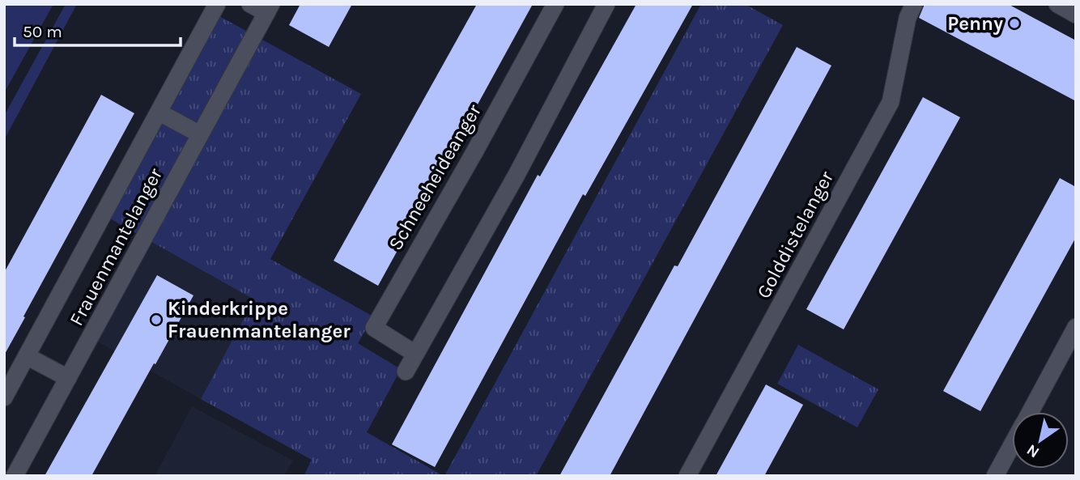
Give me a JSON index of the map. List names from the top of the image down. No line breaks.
{"streets":{"street":["Schneeheideanger","Golddistelanger","Frauenmantelanger"]},"places":["Penny","Kinderkrippe Frauenmantelanger"],"scale_bar":"50 m","north":"bottom left"}
